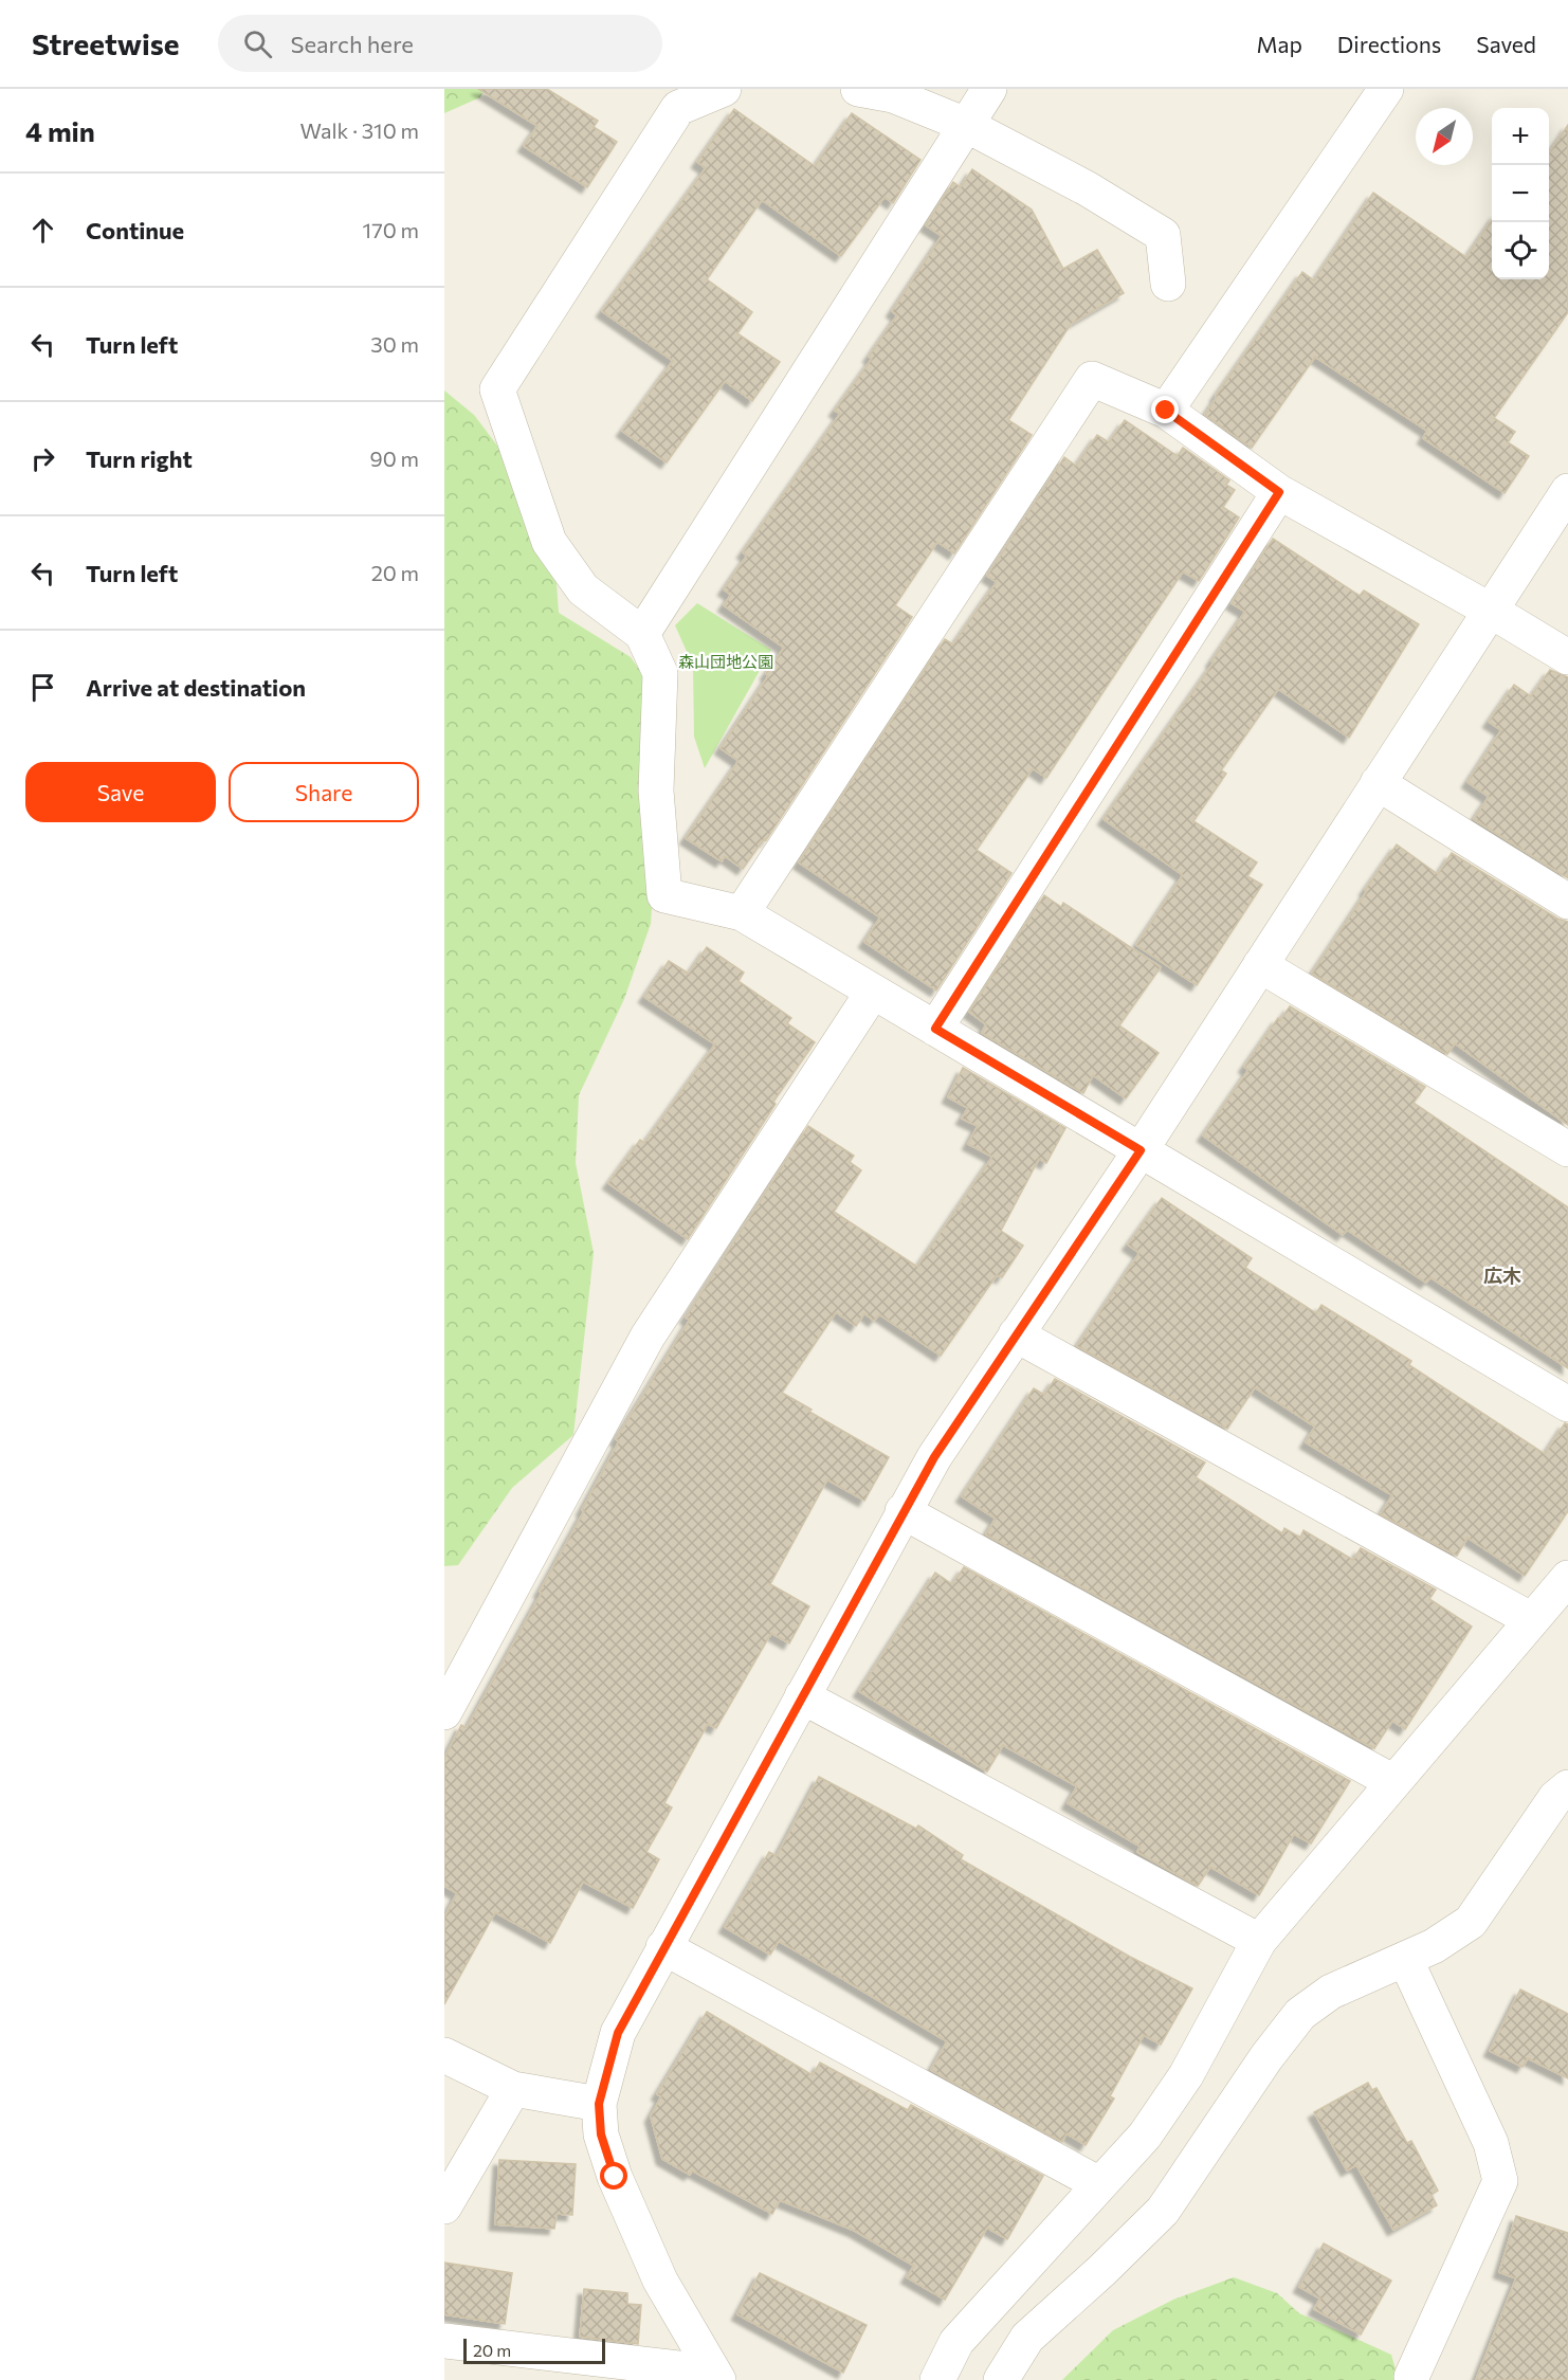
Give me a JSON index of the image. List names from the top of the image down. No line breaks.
{"districts":["広木"],"parks":["森山団地公園"],"scale_bar":"20 m","north":"bottom left","page":{"header":"Streetwise","search":"Search here","nav":["Map","Directions","Saved"],"heading":["4 min","Walk · 310 m"],"map_buttons":["+","−"],"list":[["Continue","170 m"],["Turn left","30 m"],["Turn right","90 m"],["Turn left","20 m"],"Arrive at destination"],"buttons":["Save","Share"],"scale":"20 m"}}
